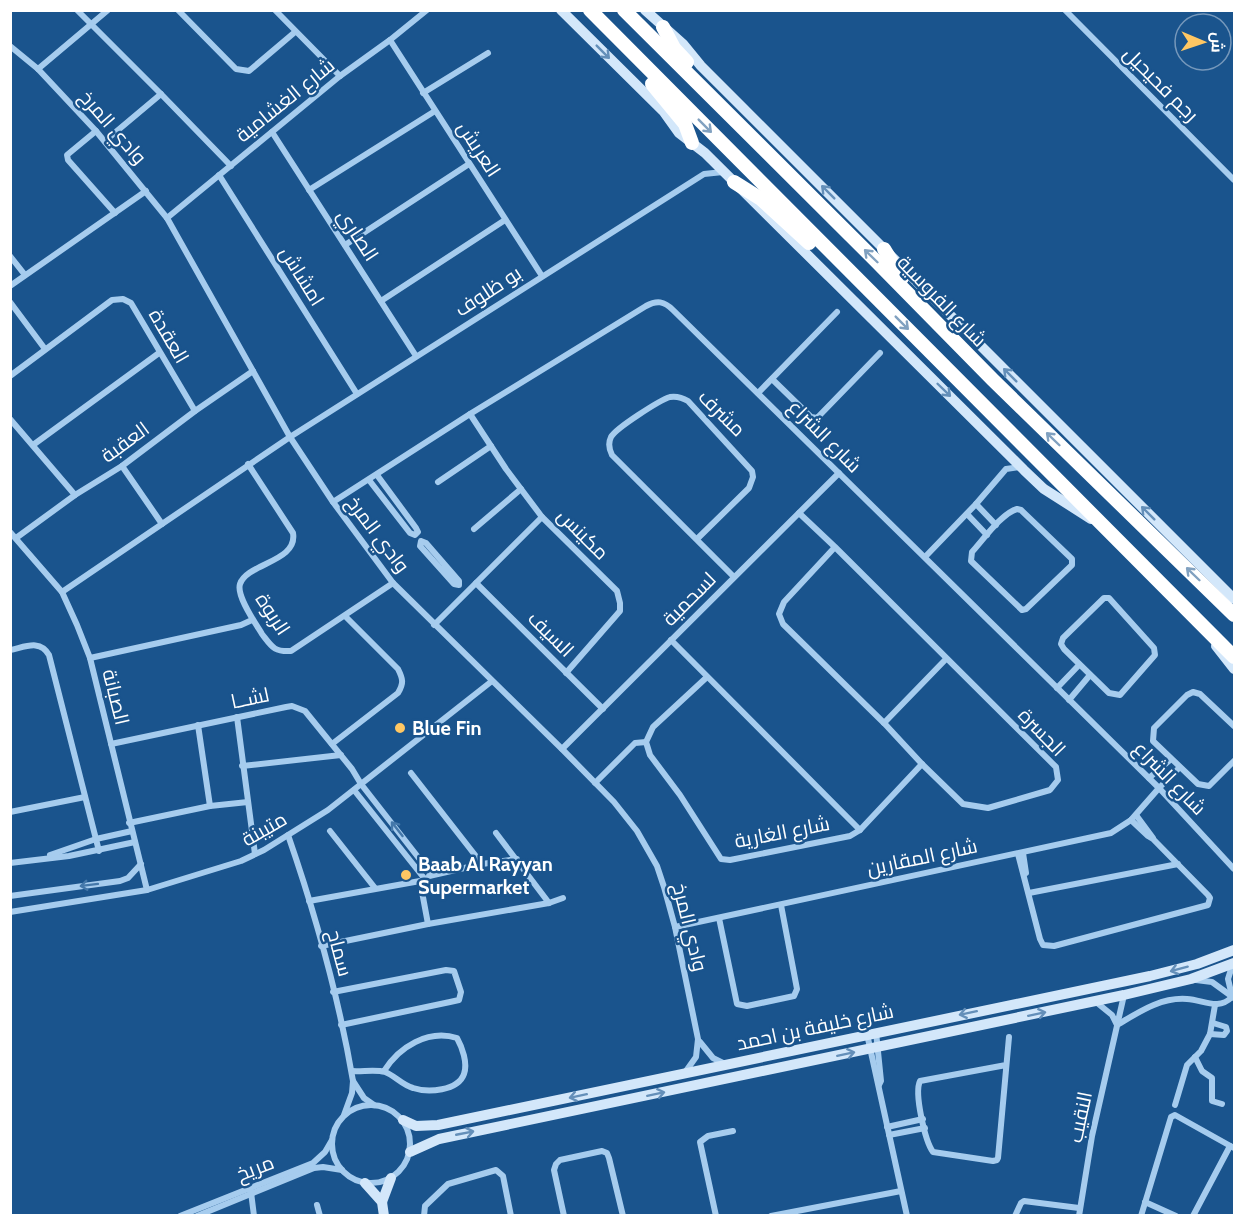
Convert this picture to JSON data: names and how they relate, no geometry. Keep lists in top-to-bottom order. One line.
{"streets":{"highway":["شارع الفروسية"],"street":["رجم فحيحيل","شارع الغشامية","وادي المرخ","العريش","الصاري","امشاش","بو ظلوف","العقدة","مشرف","شارع الشراع","العقبة","مكينس","لسحمية","الربوة","السيف","الصبانة","لشــا","الجسرة","متيبنة","شارع الغارية","شارع المقارين","سماح","شارع خليفة بن احمد","النقيب","مريخ"]},"crossings":[["شارع الغشامية","وادي المرخ"],["شارع الغشامية","العريش"],["شارع الغشامية","الصاري"],["شارع الغشامية","امشاش"],["وادي المرخ","بو ظلوف"],["وادي المرخ","شارع الشراع"],["وادي المرخ","العقبة"],["وادي المرخ","لسحمية"],["وادي المرخ","الربوة"],["وادي المرخ","متيبنة"],["وادي المرخ","شارع المقارين"],["وادي المرخ","شارع خليفة بن احمد"],["العريش","بو ظلوف"],["الصاري","بو ظلوف"],["امشاش","بو ظلوف"],["بو ظلوف","الربوة"],["بو ظلوف","الصبانة"],["العقدة","العقبة"],["مشرف","لسحمية"],["شارع الشراع","مكينس"],["شارع الشراع","لسحمية"],["شارع الشراع","شارع المقارين"],["العقبة","الصبانة"],["مكينس","السيف"],["لسحمية","السيف"],["لسحمية","الجسرة"],["لسحمية","شارع الغارية"],["الصبانة","لشــا"],["الصبانة","متيبنة"],["لشــا","متيبنة"],["متيبنة","سماح"],["سماح","شارع خليفة بن احمد"],["سماح","مريخ"],["شارع خليفة بن احمد","النقيب"],["شارع خليفة بن احمد","مريخ"]],"places":["Blue Fin","Baab Al Rayyan Supermarket"],"north":"right"}
